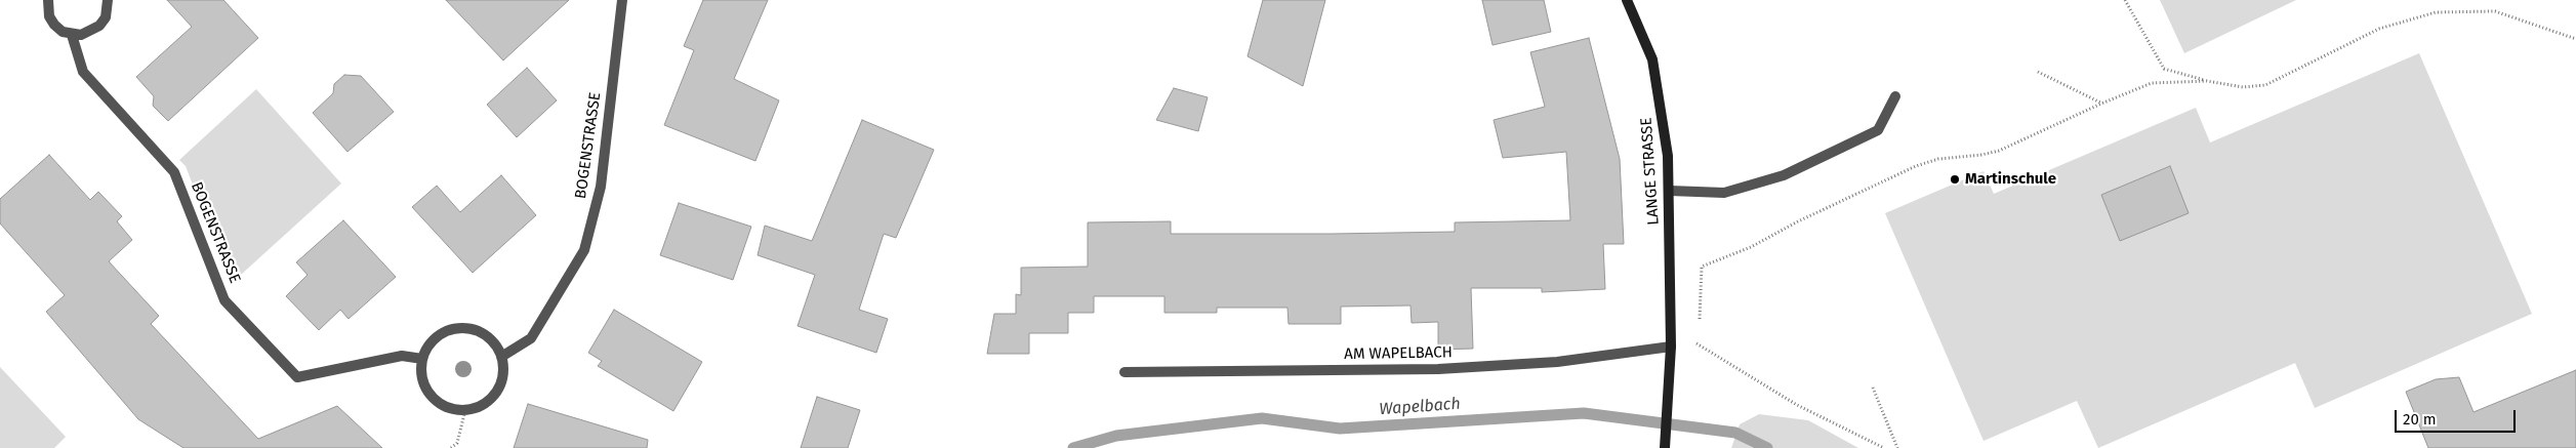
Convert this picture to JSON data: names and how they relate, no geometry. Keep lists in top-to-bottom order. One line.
{"streets":{"main road":["LANGE STRASSE"],"street":["BOGENSTRASSE","AM WAPELBACH"]},"crossings":[["LANGE STRASSE","AM WAPELBACH"]],"water":["Wapelbach"],"places":["Martinschule"],"scale_bar":"20 m"}
